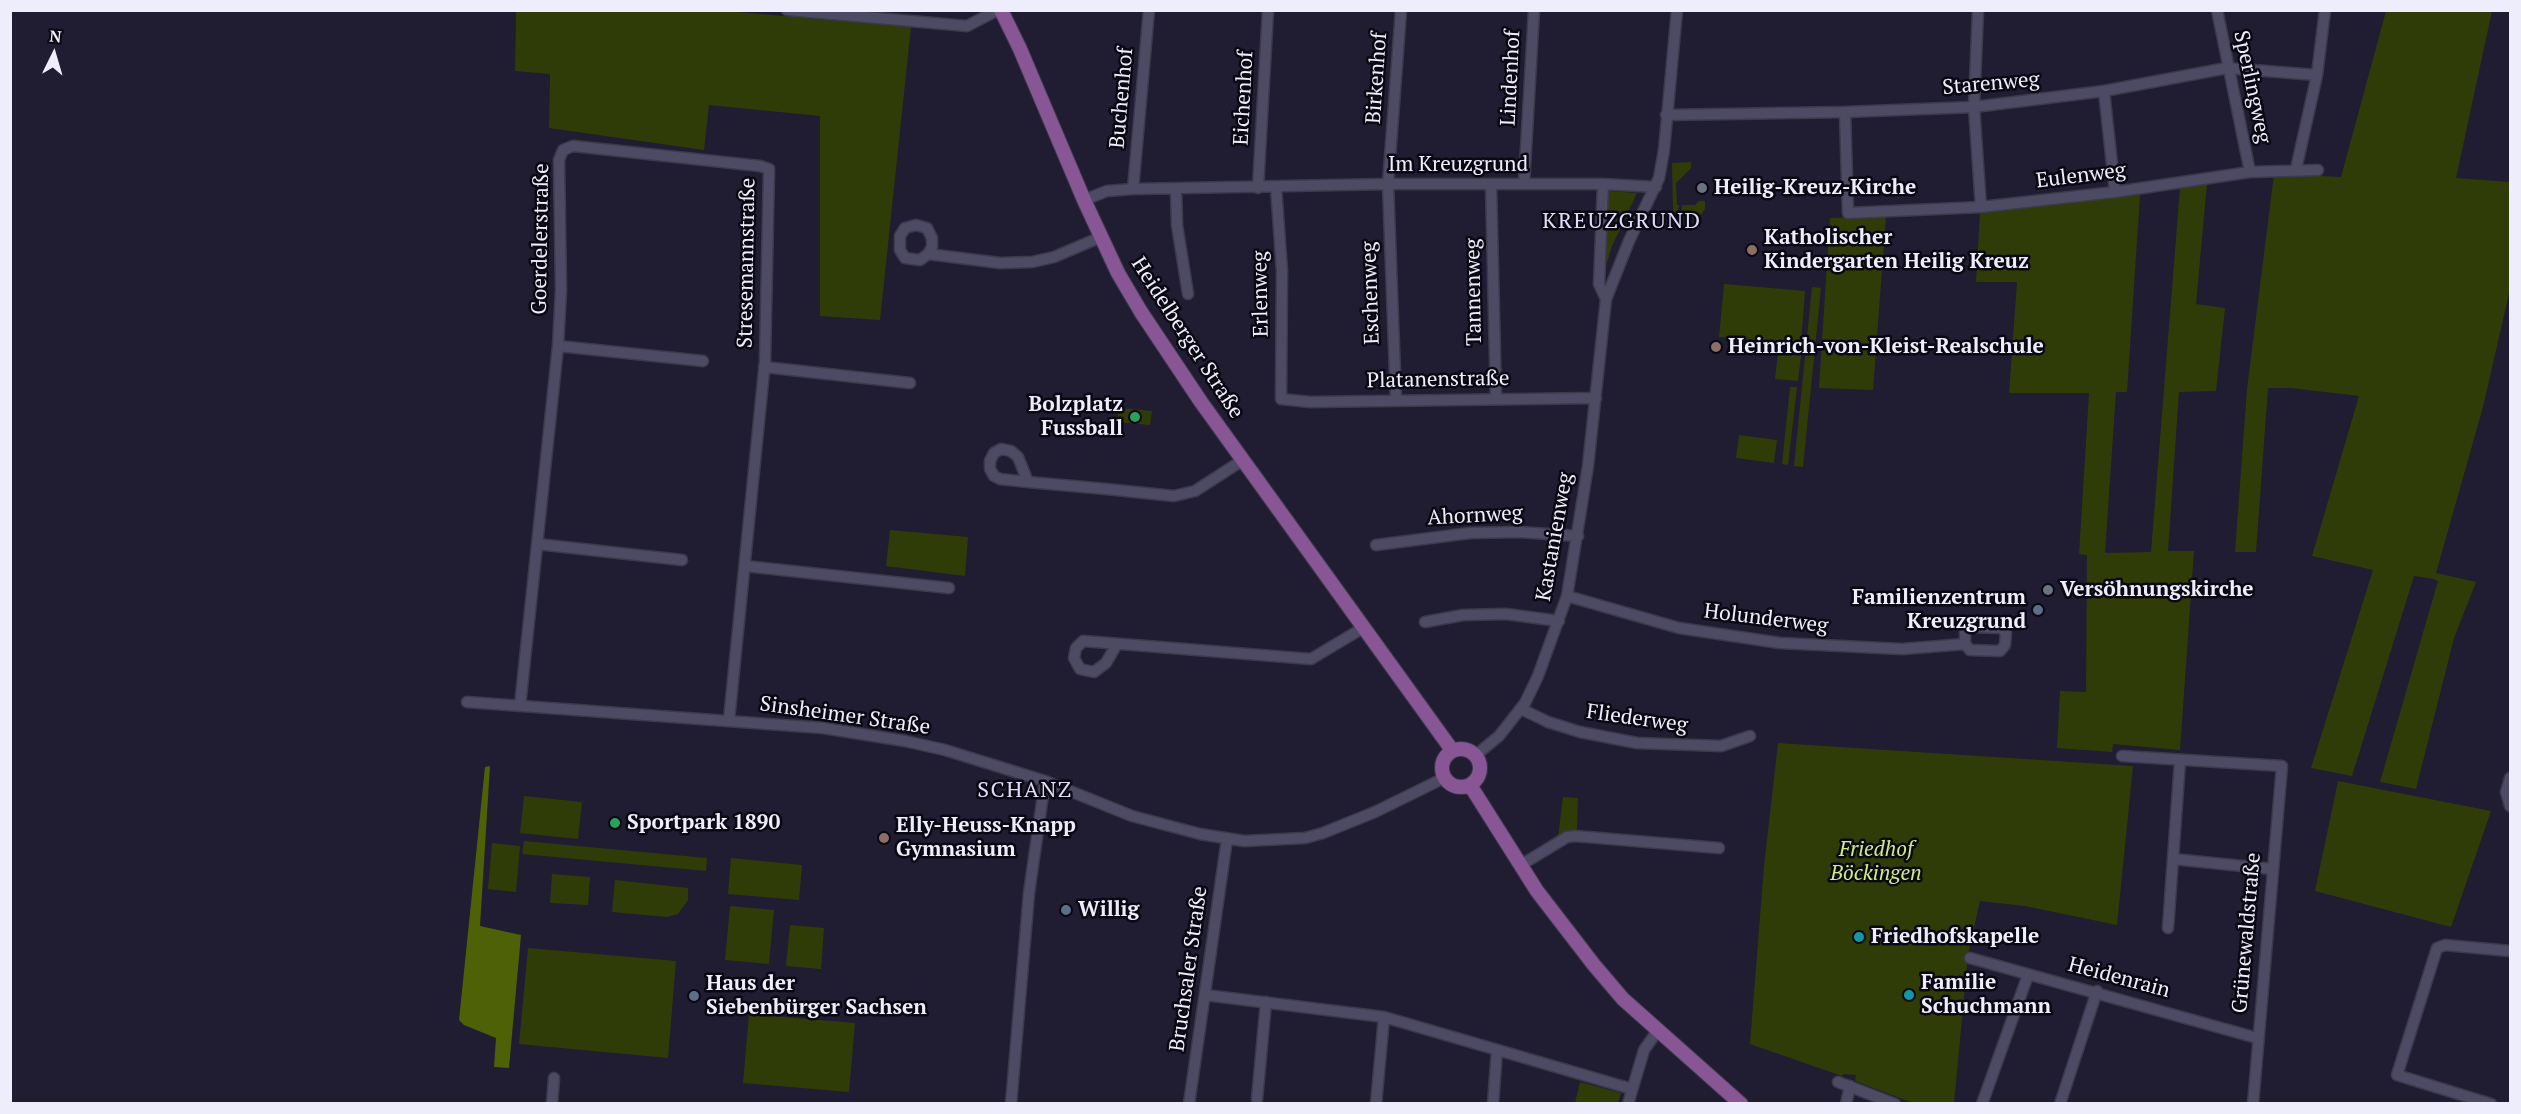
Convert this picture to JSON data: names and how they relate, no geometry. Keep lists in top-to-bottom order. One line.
{"streets":{"main road":["Heidelberger Straße"],"street":["Birkenhof","Lindenhof","Starenweg","Sperlingweg","Buchenhof","Eichenhof","Im Kreuzgrund","Eulenweg","Goerdelerstraße","Stresemannstraße","Tannenweg","Eschenweg","Erlenweg","Platanenstraße","Ahornweg","Kastanienweg","Holunderweg","Sinsheimer Straße","Fliederweg","Grünewaldstraße","Bruchsaler Straße","Heidenrain"]},"crossings":[["Birkenhof","Im Kreuzgrund"],["Birkenhof","Eschenweg"],["Lindenhof","Im Kreuzgrund"],["Starenweg","Sperlingweg"],["Starenweg","Eulenweg"],["Sperlingweg","Eulenweg"],["Buchenhof","Im Kreuzgrund"],["Eichenhof","Im Kreuzgrund"],["Im Kreuzgrund","Tannenweg"],["Im Kreuzgrund","Eschenweg"],["Im Kreuzgrund","Erlenweg"],["Im Kreuzgrund","Heidelberger Straße"],["Im Kreuzgrund","Kastanienweg"],["Goerdelerstraße","Stresemannstraße"],["Goerdelerstraße","Sinsheimer Straße"],["Stresemannstraße","Sinsheimer Straße"],["Tannenweg","Platanenstraße"],["Eschenweg","Platanenstraße"],["Erlenweg","Platanenstraße"],["Heidelberger Straße","Kastanienweg"],["Heidelberger Straße","Sinsheimer Straße"],["Platanenstraße","Kastanienweg"],["Ahornweg","Kastanienweg"],["Kastanienweg","Holunderweg"],["Kastanienweg","Sinsheimer Straße"],["Kastanienweg","Fliederweg"],["Sinsheimer Straße","Bruchsaler Straße"],["Grünewaldstraße","Heidenrain"]],"districts":["KREUZGRUND","SCHANZ"],"parks":["Friedhof Böckingen"],"places":["Heilig-Kreuz-Kirche","Katholischer Kindergarten Heilig Kreuz","Heinrich-von-Kleist-Realschule","Bolzplatz Fussball","Versöhnungskirche","Familienzentrum Kreuzgrund","Sportpark 1890","Elly-Heuss-Knapp Gymnasium","Willig","Friedhofskapelle","Familie Schuchmann","Haus der Siebenbürger Sachsen"],"north":"top"}
